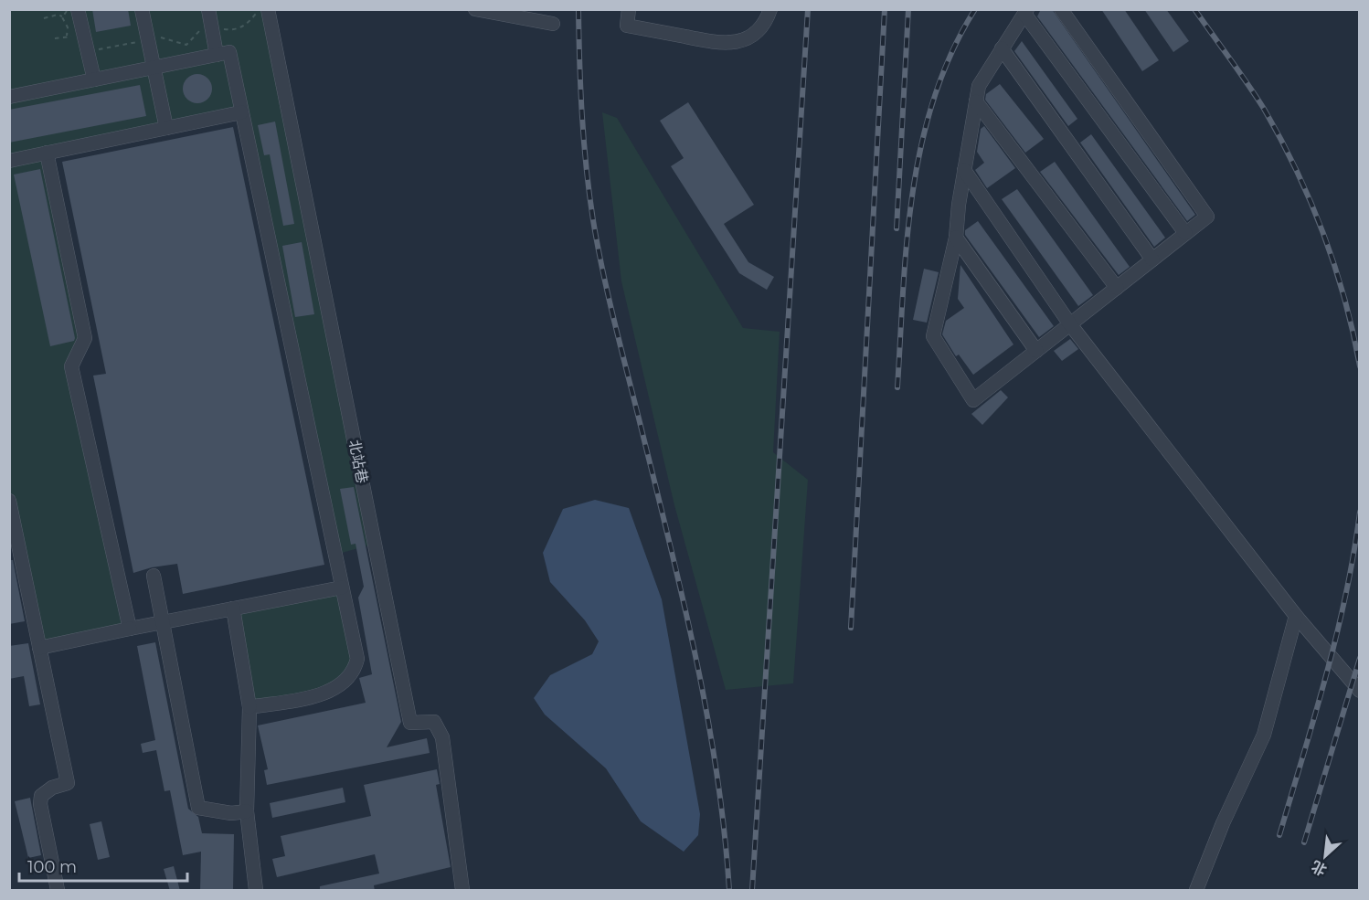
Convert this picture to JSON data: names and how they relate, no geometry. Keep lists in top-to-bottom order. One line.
{"streets":{"street":["北站巷"]},"scale_bar":"100 m","north":"bottom left"}
